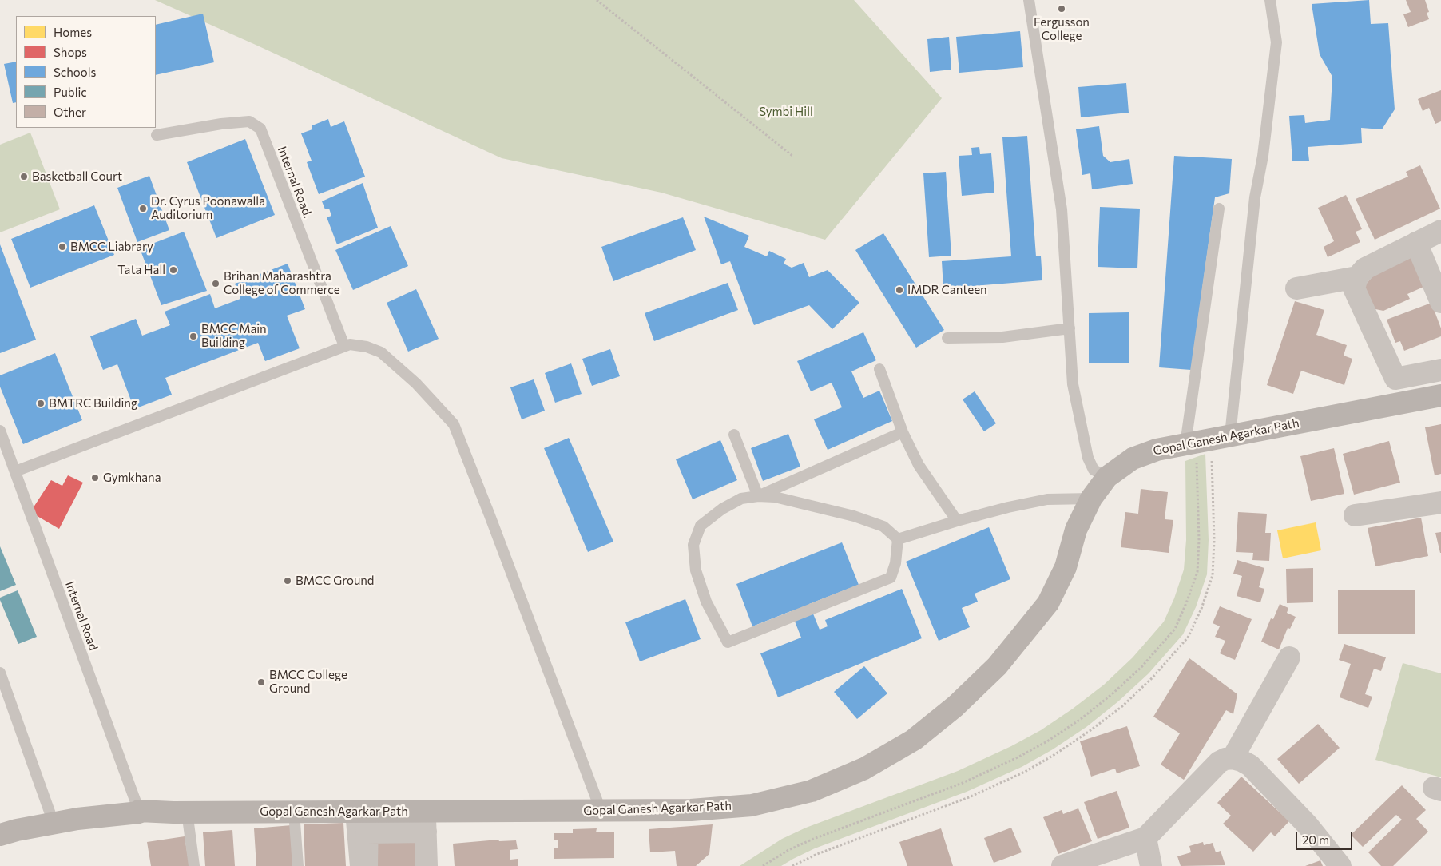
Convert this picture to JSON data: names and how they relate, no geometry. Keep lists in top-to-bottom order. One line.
{"streets":{"street":["Gopal Ganesh Agarkar Path"],"lane":["Internal Road.","Internal Road"]},"crossings":[["Gopal Ganesh Agarkar Path","Internal Road"]],"parks":["Symbi Hill"],"places":["Fergusson College","Basketball Court","Dr. Cyrus Poonawalla Auditorium","BMCC Liabrary","Tata Hall","Brihan Maharashtra College of Commerce","IMDR Canteen","BMCC Main Building","BMTRC Building","Gymkhana","BMCC Ground","BMCC College Ground"],"legend":["Homes","Shops","Schools","Public","Other"],"scale_bar":"20 m"}
